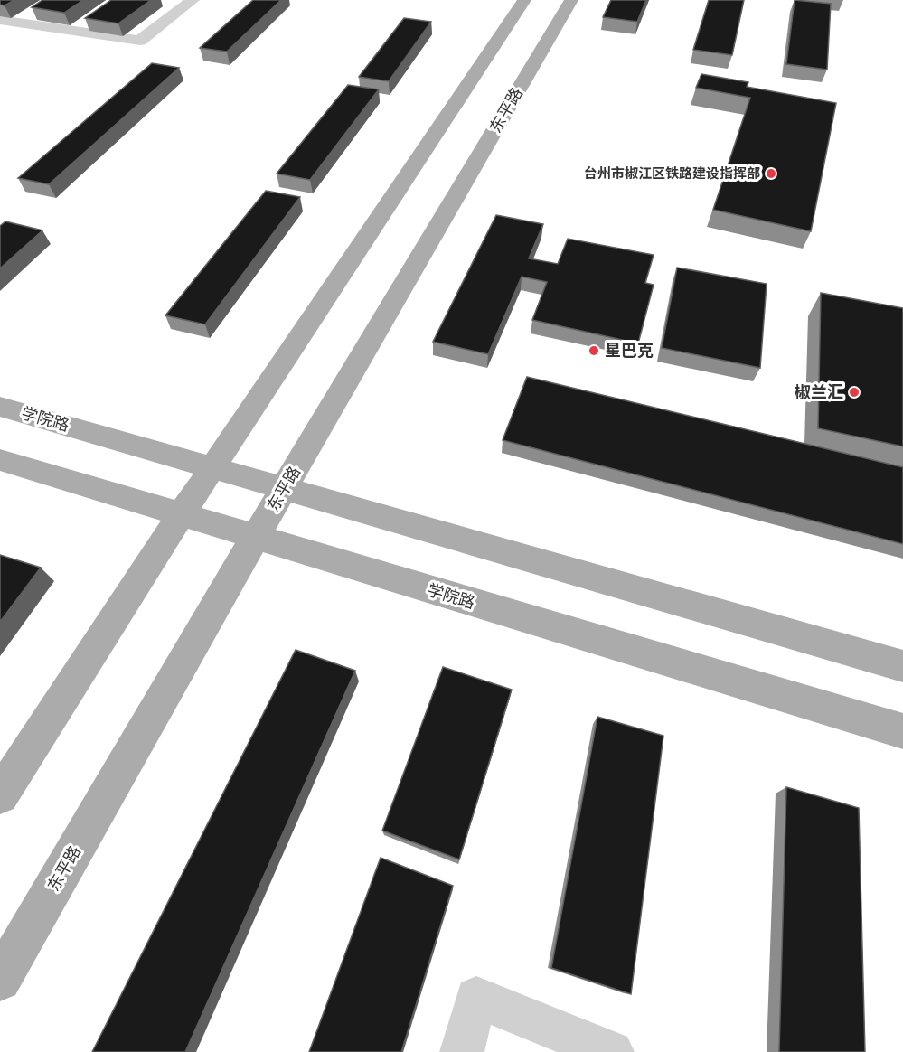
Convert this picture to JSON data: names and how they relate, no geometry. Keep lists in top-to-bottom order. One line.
{"streets":{"main road":["东平路","学院路"]},"crossings":[["东平路","学院路"]],"places":["台州市椒江区铁路建设指挥部","星巴克","椒兰汇"]}
